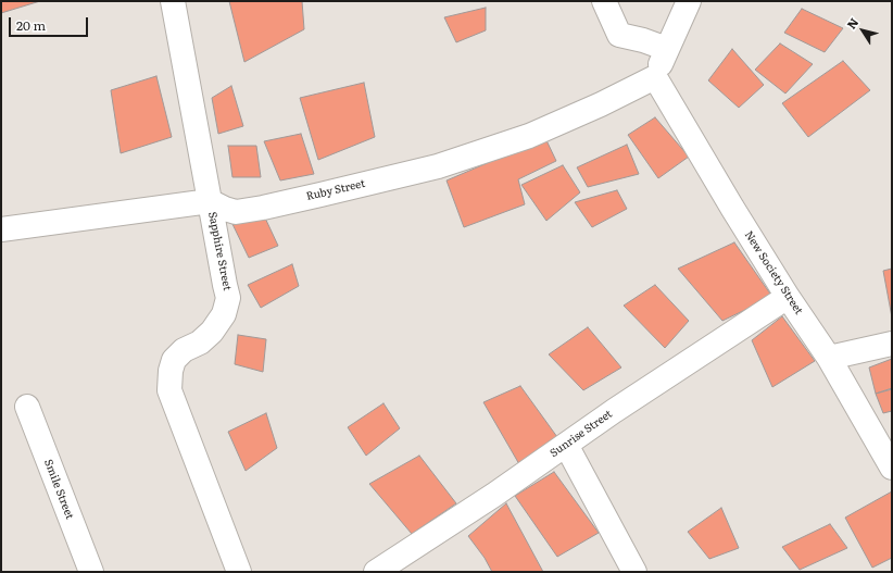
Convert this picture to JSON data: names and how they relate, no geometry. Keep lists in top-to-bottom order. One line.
{"streets":{"street":["Ruby Street","Sapphire Street","New Society Street","Sunrise Street","Smile Street"]},"crossings":[["Ruby Street","Sapphire Street"],["Ruby Street","New Society Street"],["New Society Street","Sunrise Street"]],"scale_bar":"20 m","north":"top left"}
